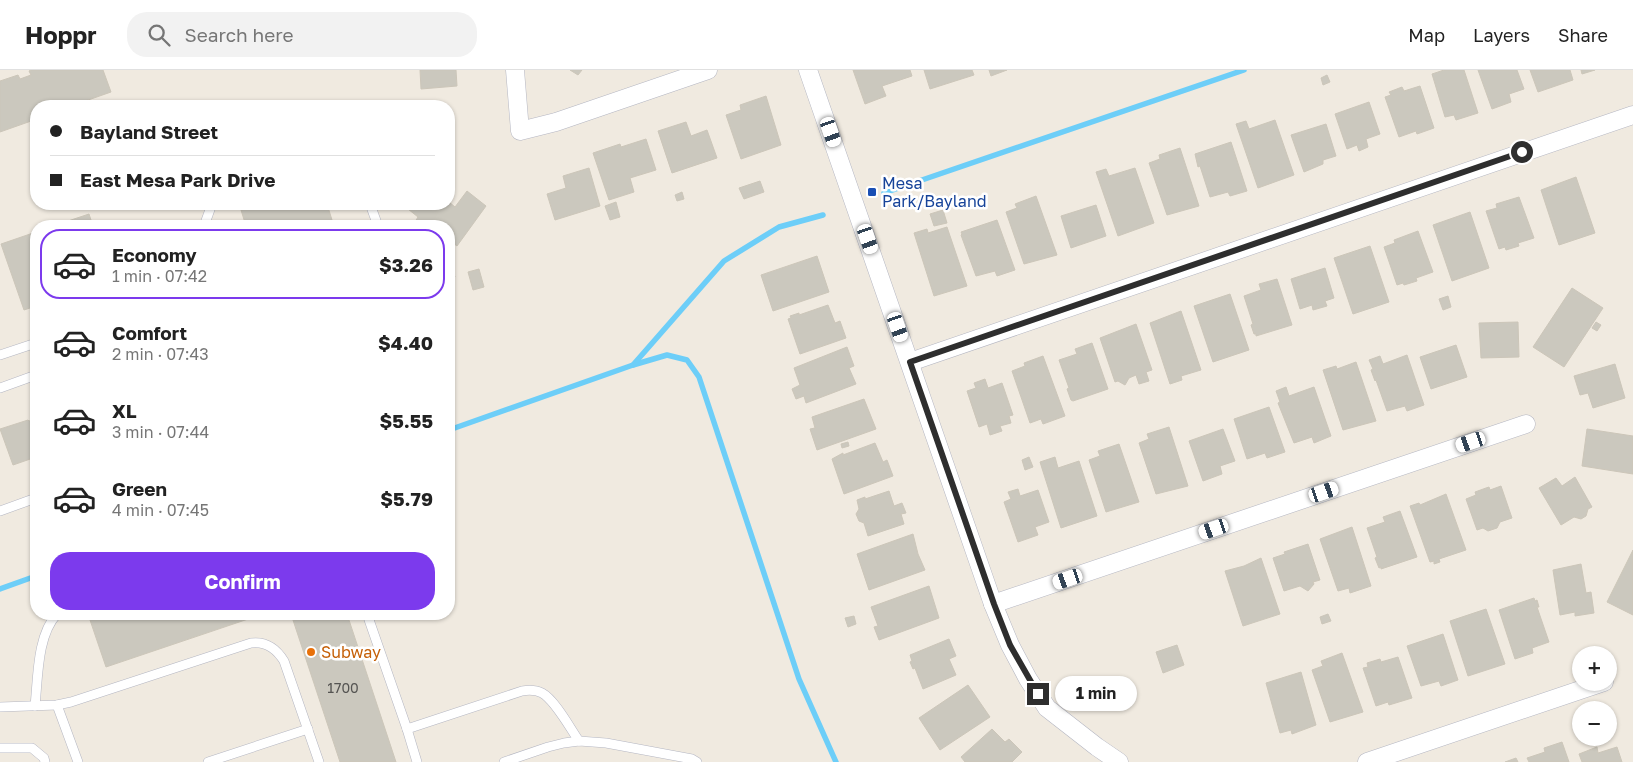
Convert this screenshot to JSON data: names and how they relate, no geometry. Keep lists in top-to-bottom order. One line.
{"places":{"transit":["Mesa Park/Bayland"],"other":["Subway"]},"house_numbers":["1700"],"page":{"header":"Hoppr","search":"Search here","nav":["Map","Layers","Share"],"banner":["Bayland Street","East Mesa Park Drive"],"list":[{"name":"Economy","note":"1 min · 07:42","value":"$3.26"},{"name":"Comfort","note":"2 min · 07:43","value":"$4.40"},{"name":"XL","note":"3 min · 07:44","value":"$5.55"},{"name":"Green","note":"4 min · 07:45","value":"$5.79"}],"buttons":"Confirm","map_buttons":["+","−"],"bubble":"1 min"}}
